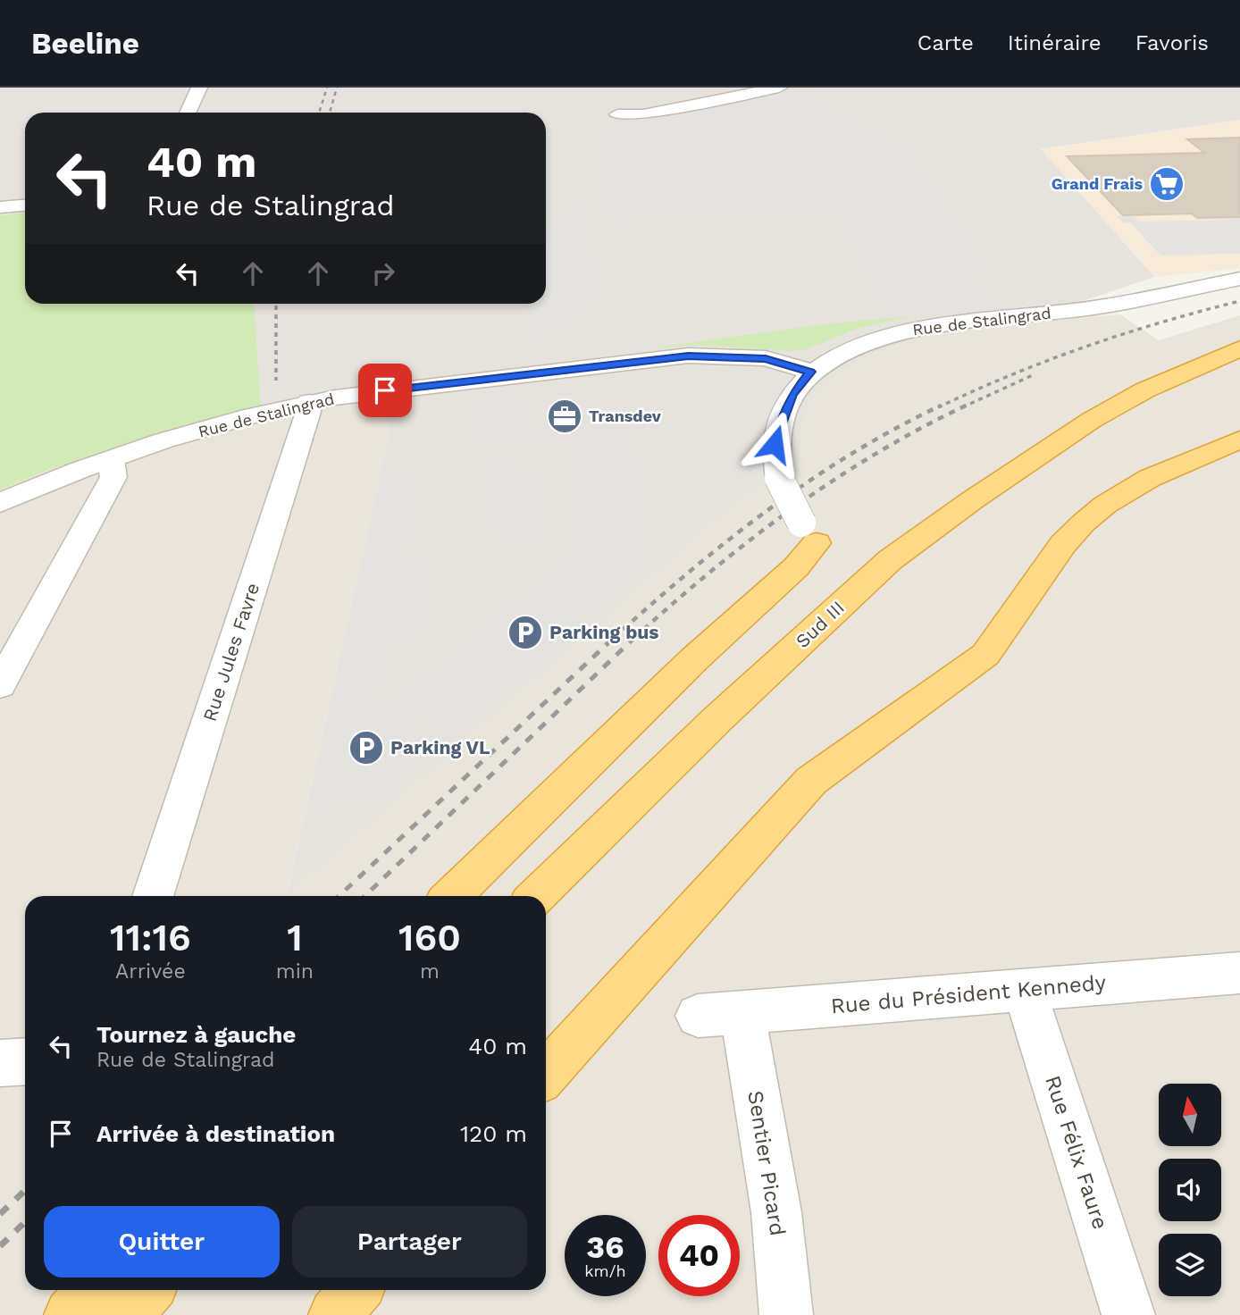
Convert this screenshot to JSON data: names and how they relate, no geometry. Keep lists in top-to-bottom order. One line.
{"streets":{"highway":["Sud III"],"street":["Rue de Stalingrad","Rue Jules Favre","Rue du Président Kennedy","Rue Félix Faure","Sentier Picard"]},"crossings":[["Rue de Stalingrad","Rue Jules Favre"],["Rue du Président Kennedy","Rue Félix Faure"],["Rue du Président Kennedy","Sentier Picard"]],"places":{"supermarket":["Grand Frais"],"office":["Transdev"],"parking":["Parking bus","Parking VL"]},"north":"top","page":{"header":"Beeline","nav":["Carte","Itinéraire","Favoris"],"turn":["40 m","Rue de Stalingrad"],"eta":["11:16","Arrivée","1","min","160","m"],"list":[{"name":"Tournez à gauche","note":"Rue de Stalingrad","value":"40 m"},{"name":"Arrivée à destination","value":"120 m"}],"buttons":["Quitter","Partager"],"speed":"36 km/h","limit":"40"}}
